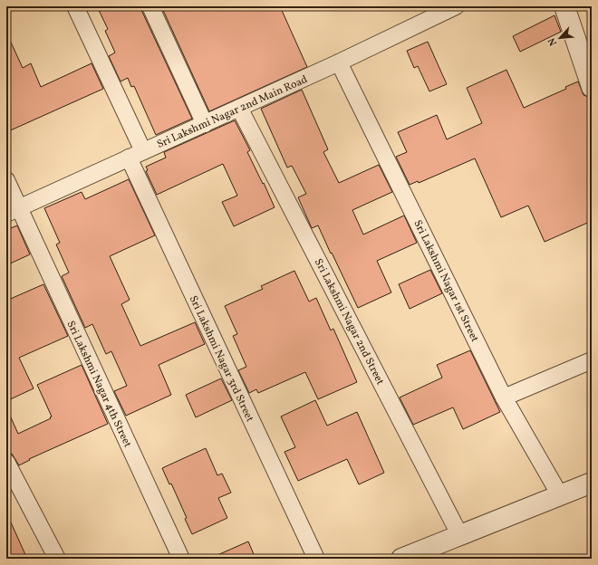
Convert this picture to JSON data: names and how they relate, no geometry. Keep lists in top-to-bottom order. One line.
{"streets":{"street":["Sri Lakshmi Nagar 2nd Main Road","Sri Lakshmi Nagar 1st Street","Sri Lakshmi Nagar 2nd Street","Sri Lakshmi Nagar 3rd Street","Sri Lakshmi Nagar 4th Street"]},"crossings":[["Sri Lakshmi Nagar 2nd Main Road","Sri Lakshmi Nagar 1st Street"],["Sri Lakshmi Nagar 2nd Main Road","Sri Lakshmi Nagar 2nd Street"],["Sri Lakshmi Nagar 2nd Main Road","Sri Lakshmi Nagar 3rd Street"],["Sri Lakshmi Nagar 2nd Main Road","Sri Lakshmi Nagar 4th Street"]],"north":"bottom left"}
